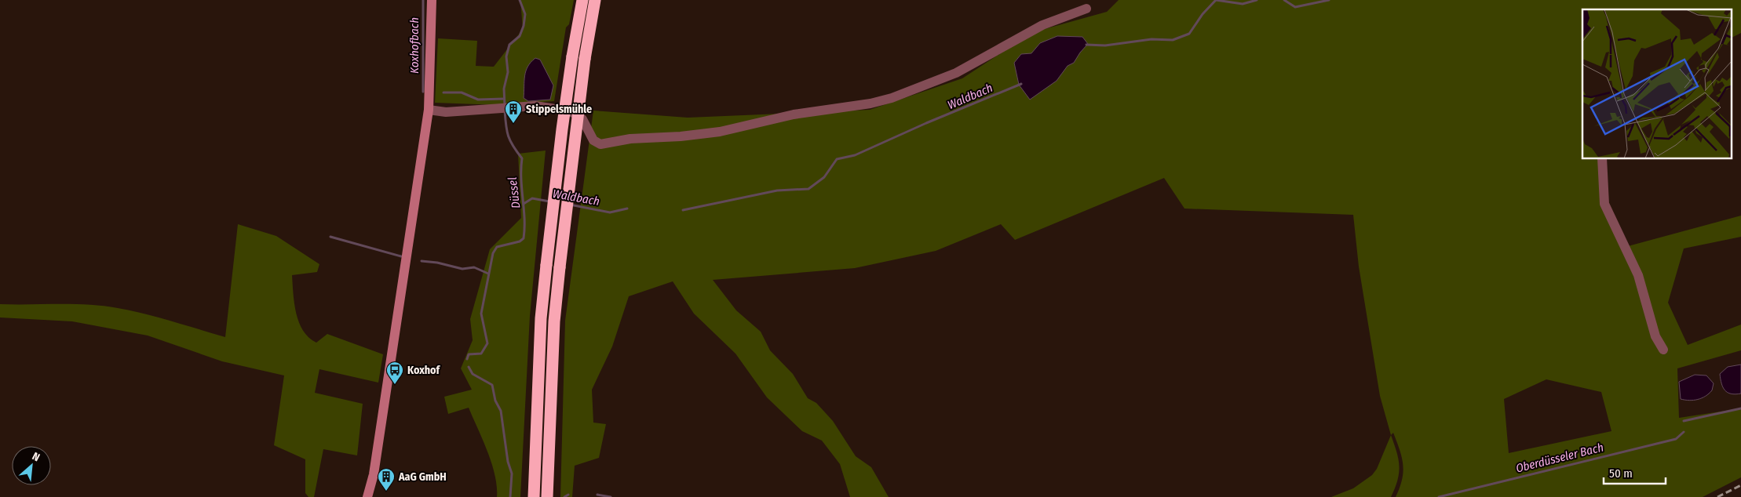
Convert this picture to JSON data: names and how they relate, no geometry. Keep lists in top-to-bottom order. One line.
{"water":["Koxhofbach","Waldbach","Düssel","Oberdüsseler Bach"],"places":{"building":["Stippelsmühle","AaG GmbH"],"bus stop":["Koxhof"]},"scale_bar":"50 m","north":"top right"}
